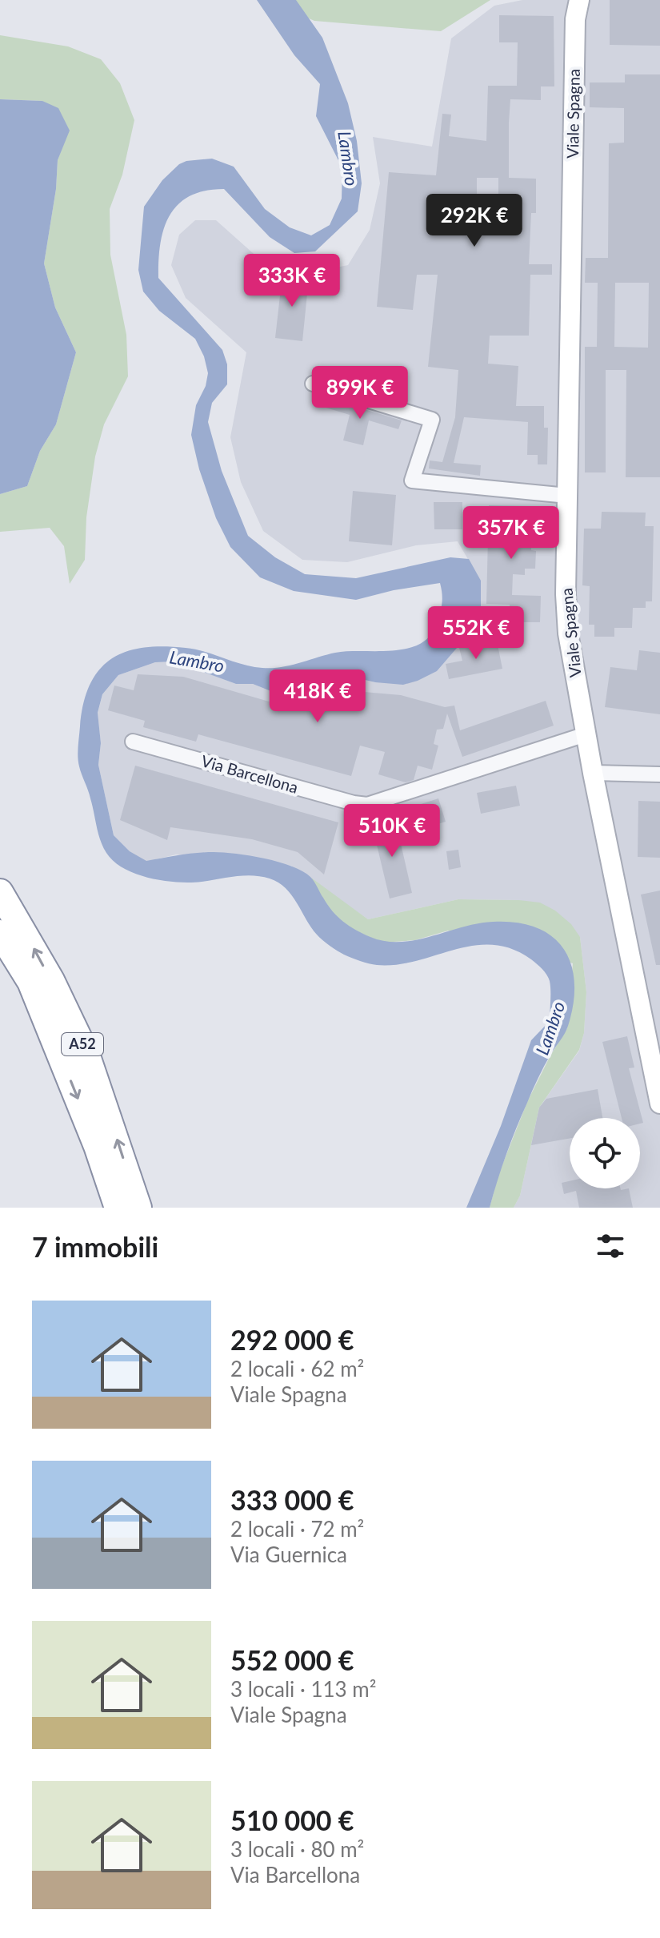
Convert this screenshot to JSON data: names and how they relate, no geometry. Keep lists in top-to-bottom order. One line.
{"streets":{"highway":["A52"],"street":["Viale Spagna","Via Barcellona"]},"crossings":[["Viale Spagna","Via Barcellona"]],"water":["Lambro"],"page":{"price":["292K €","333K €","899K €","357K €","552K €","418K €","510K €"],"heading":"7 immobili","list":[{"name":"292 000 €","note":"2 locali · 62 m² · Viale Spagna"},{"name":"333 000 €","note":"2 locali · 72 m² · Via Guernica"},{"name":"552 000 €","note":"3 locali · 113 m² · Viale Spagna"},{"name":"510 000 €","note":"3 locali · 80 m² · Via Barcellona"}]}}
